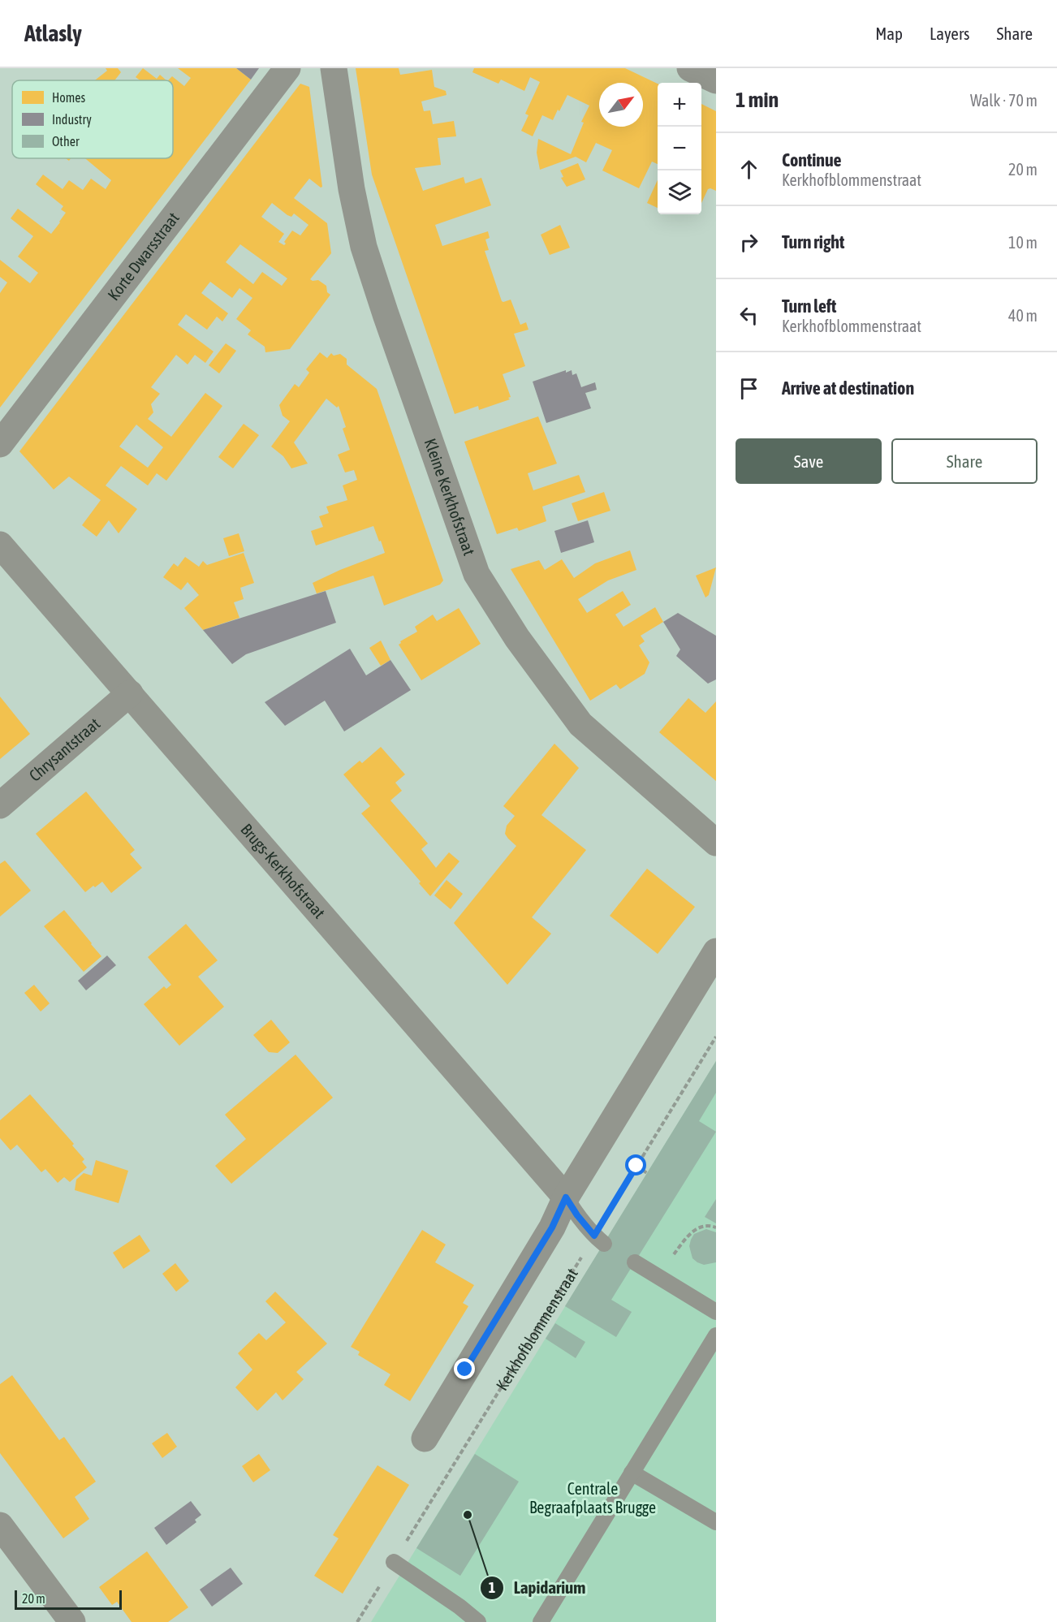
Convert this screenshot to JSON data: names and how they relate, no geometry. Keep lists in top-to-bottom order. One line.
{"streets":{"street":["Korte Dwarsstraat","Kleine Kerkhofstraat","Chrysantstraat","Brugs-Kerkhofstraat"],"path":["Kerkhofblommenstraat"]},"crossings":[["Chrysantstraat","Brugs-Kerkhofstraat"]],"parks":["Centrale Begraafplaats Brugge"],"places":["Lapidarium"],"legend":["Homes","Industry","Other"],"scale_bar":"20 m","north":"top right","page":{"header":"Atlasly","nav":["Map","Layers","Share"],"heading":["1 min","Walk · 70 m"],"map_buttons":["+","−"],"list":[["Continue","Kerkhofblommenstraat","20 m"],["Turn right","10 m"],["Turn left","Kerkhofblommenstraat","40 m"],"Arrive at destination"],"buttons":["Save","Share"],"scale":"20 m"}}
